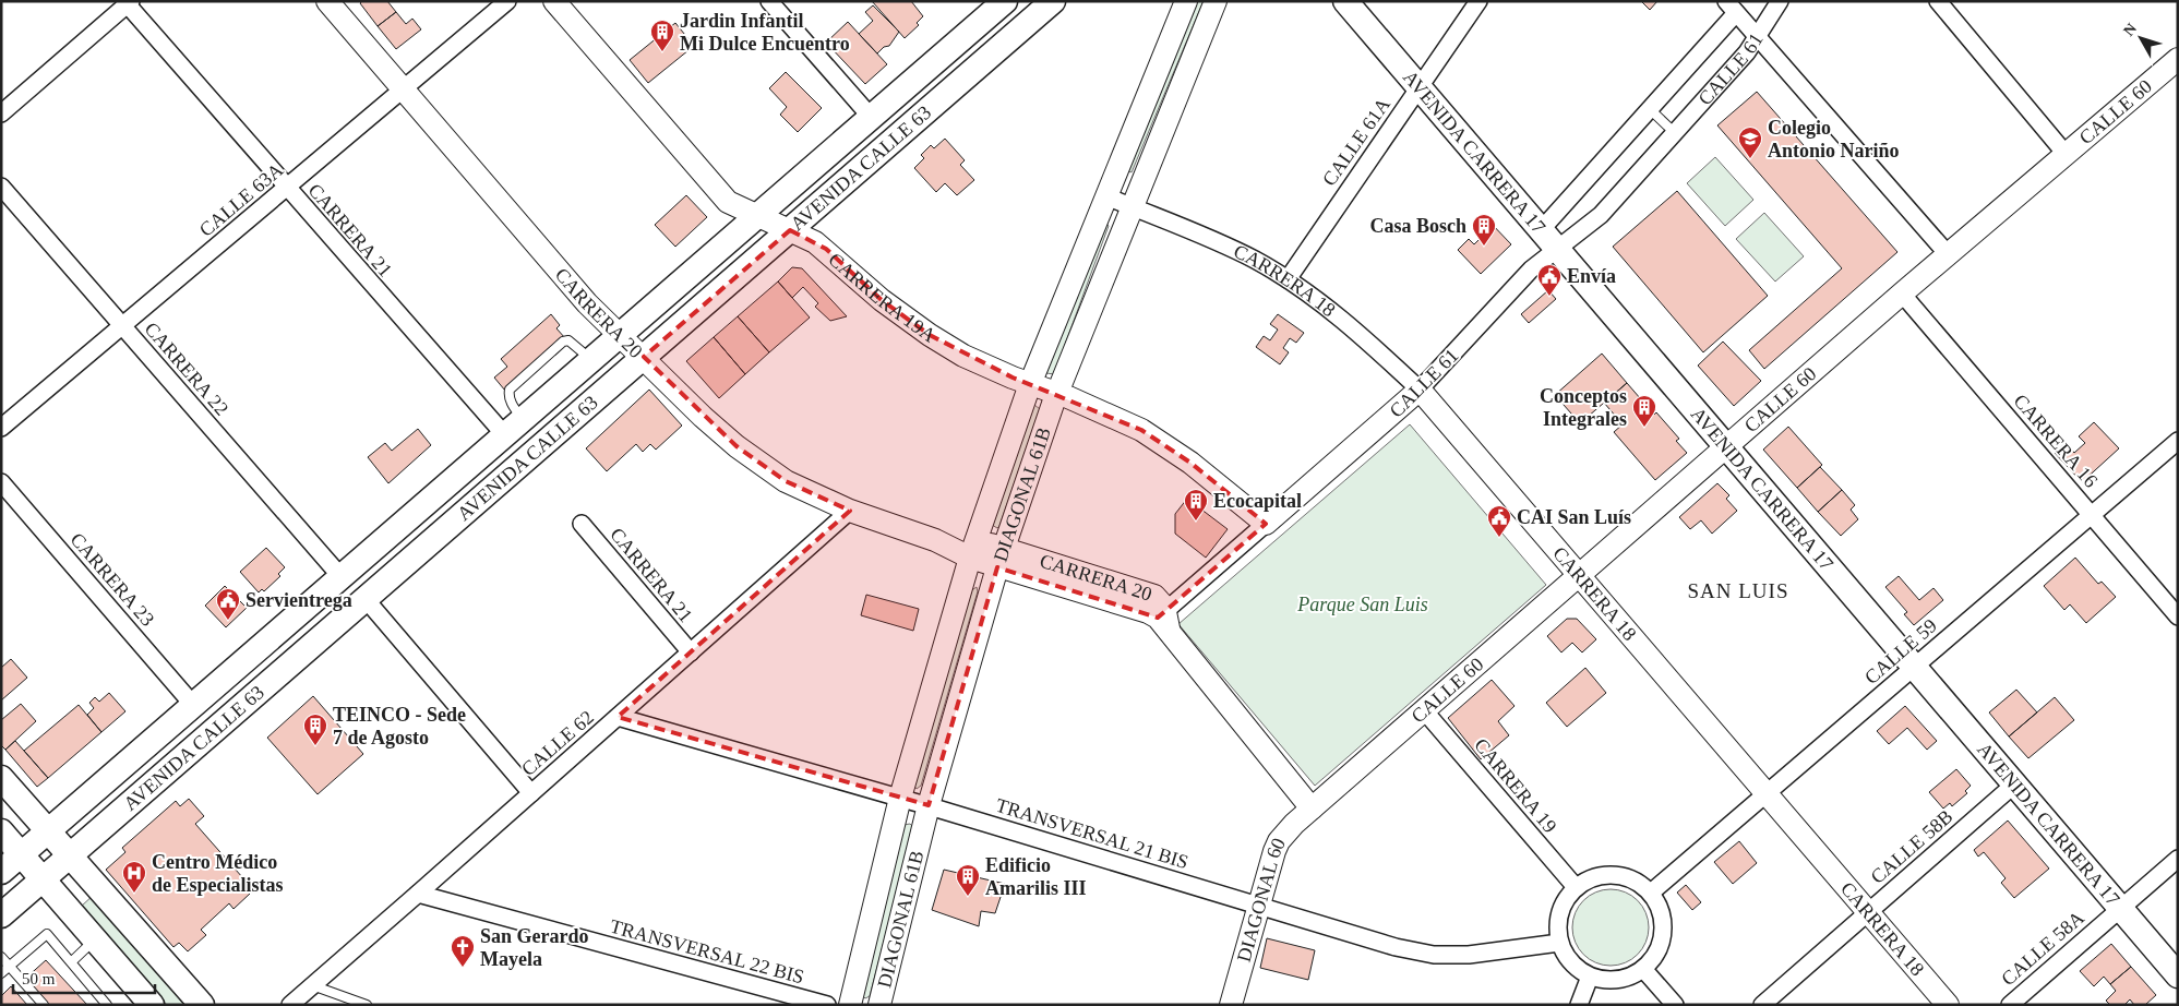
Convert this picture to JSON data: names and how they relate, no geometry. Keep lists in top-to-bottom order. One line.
{"streets":{"main road":["AVENIDA CARRERA 17","AVENIDA CALLE 63"],"street":["CALLE 61","CALLE 60","CALLE 61A","CALLE 63A","CARRERA 21","CARRERA 18","CARRERA 19A","CARRERA 20","CARRERA 22","CARRERA 16","DIAGONAL 61B","CARRERA 23","CALLE 59","CALLE 62","CARRERA 19","TRANSVERSAL 21 BIS","CALLE 58B","DIAGONAL 60","CALLE 58A","TRANSVERSAL 22 BIS"]},"crossings":[["CALLE 61","AVENIDA CARRERA 17"],["CALLE 61","CARRERA 18"],["CALLE 61","CARRERA 19A"],["CALLE 61","CARRERA 20"],["CALLE 60","AVENIDA CARRERA 17"],["CALLE 60","CARRERA 18"],["CALLE 60","CARRERA 20"],["CALLE 60","CARRERA 16"],["CALLE 60","CARRERA 19"],["CALLE 60","DIAGONAL 60"],["CALLE 61A","AVENIDA CARRERA 17"],["CALLE 61A","CARRERA 18"],["AVENIDA CARRERA 17","CALLE 59"],["AVENIDA CARRERA 17","CALLE 58B"],["AVENIDA CARRERA 17","CALLE 58A"],["AVENIDA CALLE 63","CARRERA 21"],["AVENIDA CALLE 63","CARRERA 19A"],["AVENIDA CALLE 63","CARRERA 20"],["AVENIDA CALLE 63","CARRERA 22"],["AVENIDA CALLE 63","CARRERA 23"],["CALLE 63A","CARRERA 21"],["CALLE 63A","CARRERA 20"],["CALLE 63A","CARRERA 22"],["CARRERA 21","CALLE 62"],["CARRERA 18","DIAGONAL 61B"],["CARRERA 18","CALLE 59"],["CARRERA 18","CALLE 58B"],["CARRERA 19A","DIAGONAL 61B"],["CARRERA 20","DIAGONAL 61B"],["CARRERA 20","CALLE 62"],["CARRERA 20","DIAGONAL 60"],["CARRERA 16","CALLE 59"],["DIAGONAL 61B","TRANSVERSAL 21 BIS"],["CALLE 59","CARRERA 19"],["CALLE 59","TRANSVERSAL 21 BIS"],["CALLE 62","TRANSVERSAL 21 BIS"],["CALLE 62","TRANSVERSAL 22 BIS"],["CARRERA 19","TRANSVERSAL 21 BIS"],["TRANSVERSAL 21 BIS","DIAGONAL 60"]],"districts":["SAN LUIS"],"parks":["Parque San Luis"],"places":{"building":["Jardin Infantil Mi Dulce Encuentro","Casa Bosch","Conceptos Integrales","Ecocapital","TEINCO - Sede 7 de Agosto","Edificio Amarilis III"],"school or university":["Colegio Antonio Nariño"],"public building":["Envía","CAI San Luís","Servientrega"],"hospital":["Centro Médico de Especialistas"],"church":["San Gerardo Mayela"]},"scale_bar":"50 m","north":"top left"}
